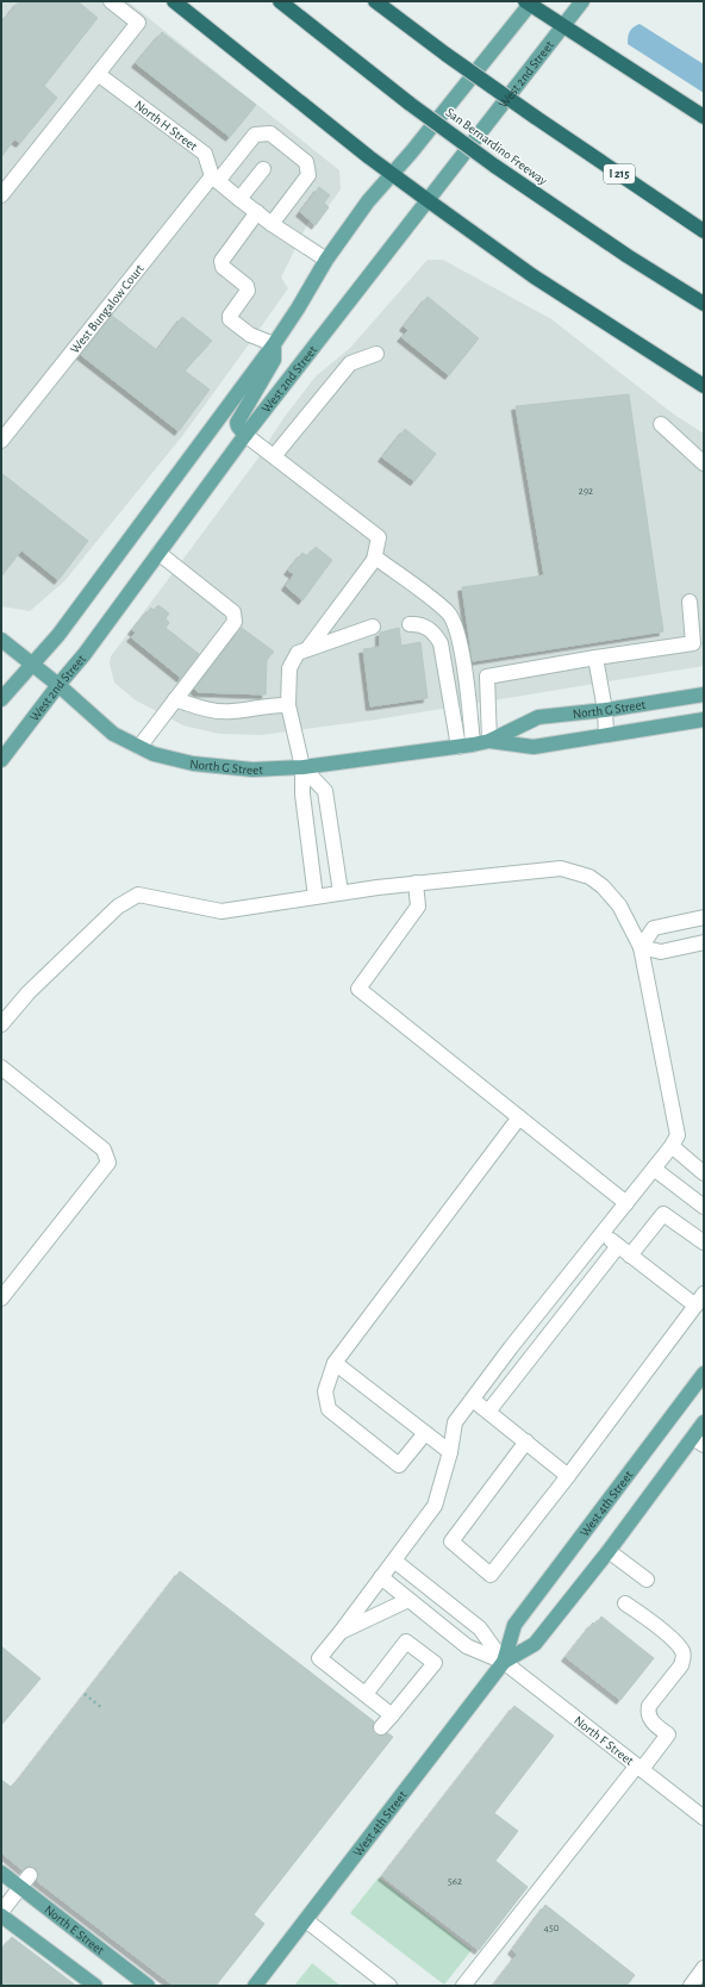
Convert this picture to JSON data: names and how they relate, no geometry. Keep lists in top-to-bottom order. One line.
{"streets":{"highway":["San Bernardino Freeway","I 215"],"main road":["West 2nd Street","North G Street","West 4th Street","North E Street"],"street":["North H Street","West Bungalow Court","North F Street"]},"crossings":[["West 2nd Street","North G Street"],["North H Street","West Bungalow Court"],["West 4th Street","North F Street"]],"house_numbers":["292","562","450"]}
